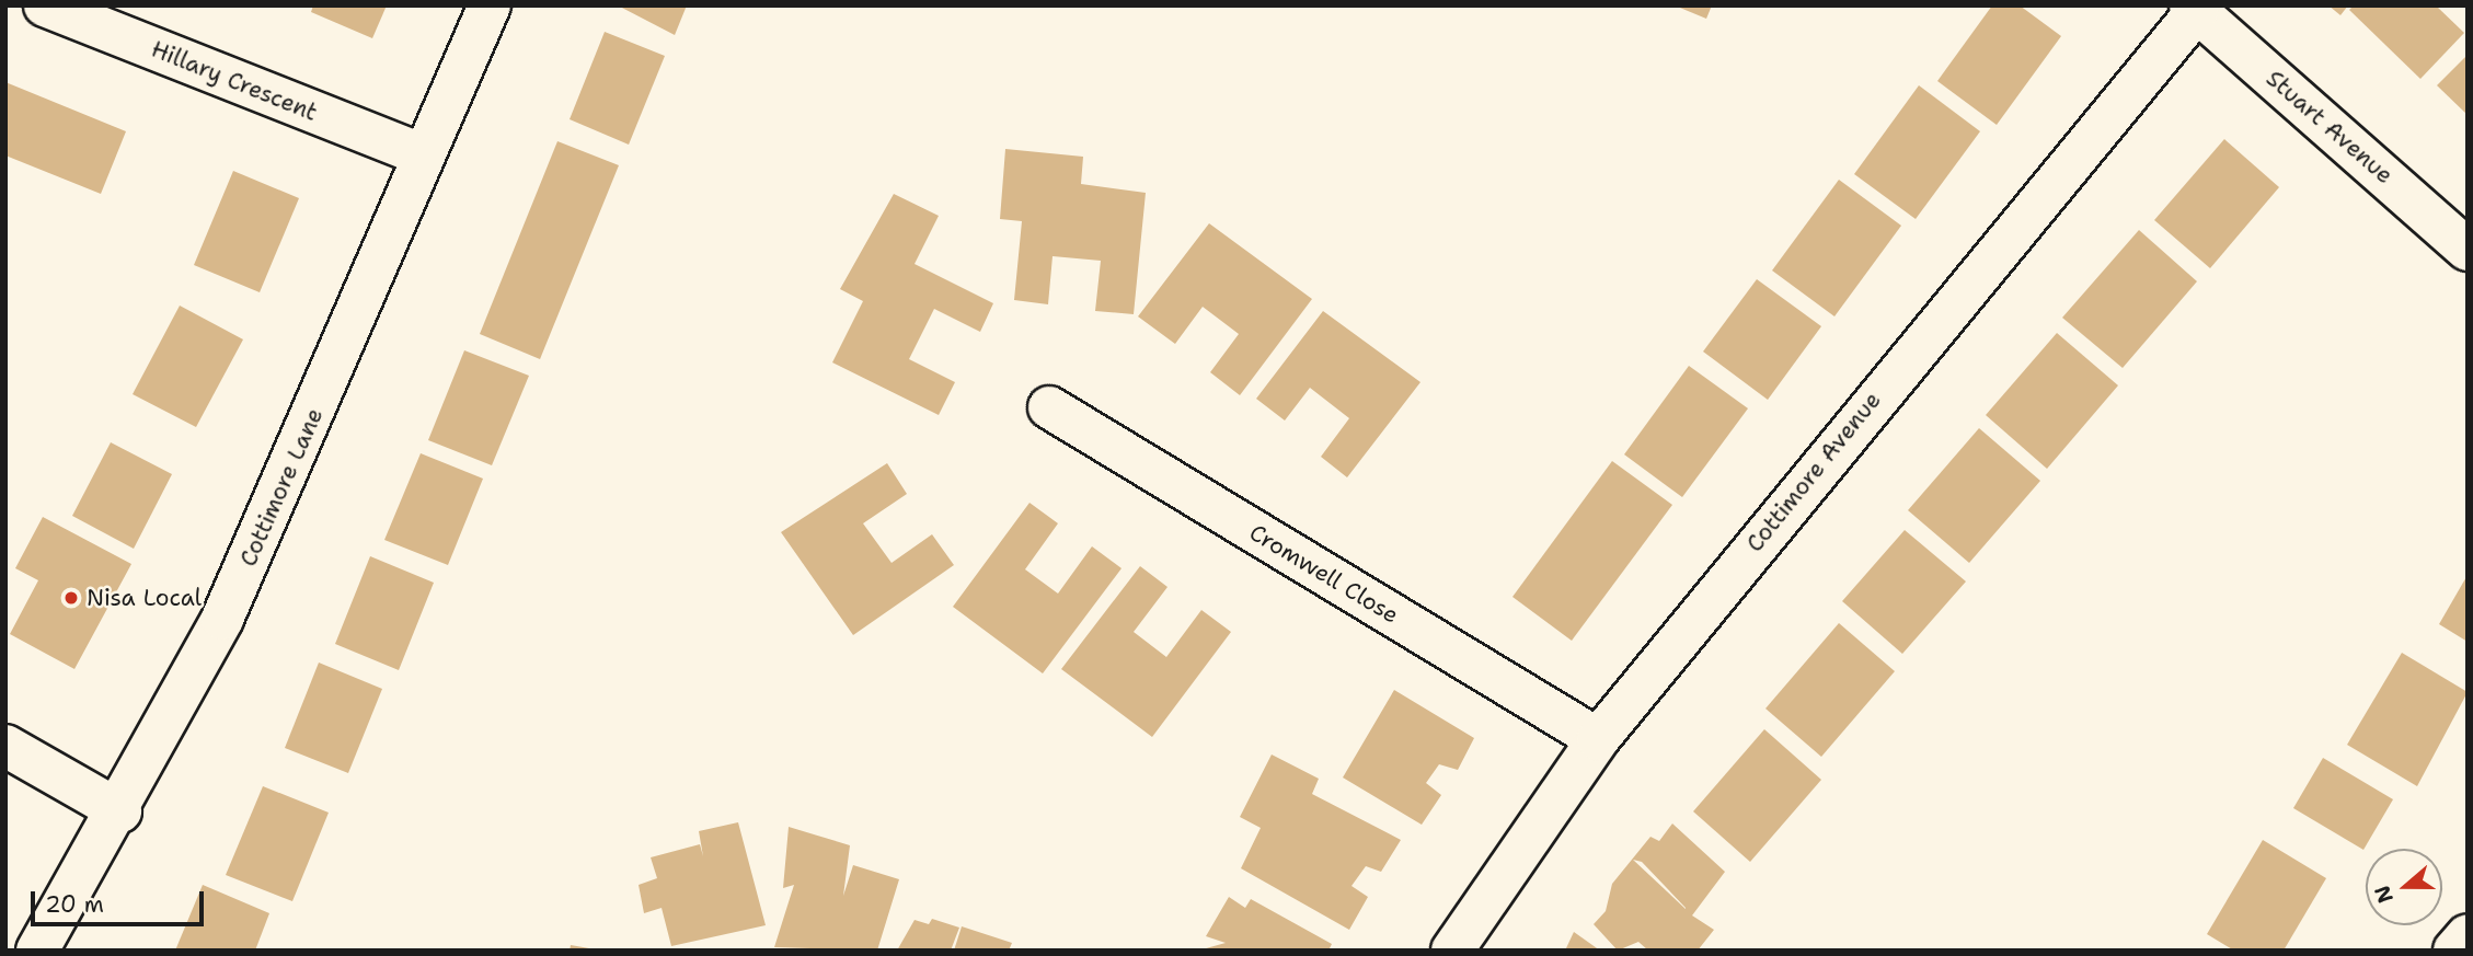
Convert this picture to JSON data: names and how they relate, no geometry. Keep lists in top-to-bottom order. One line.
{"streets":{"street":["Hillary Crescent","Stuart Avenue","Cottimore Avenue","Cottimore Lane","Cromwell Close"]},"crossings":[["Hillary Crescent","Cottimore Lane"],["Stuart Avenue","Cottimore Avenue"],["Cottimore Avenue","Cromwell Close"]],"places":["Nisa Local"],"scale_bar":"20 m","north":"left"}
